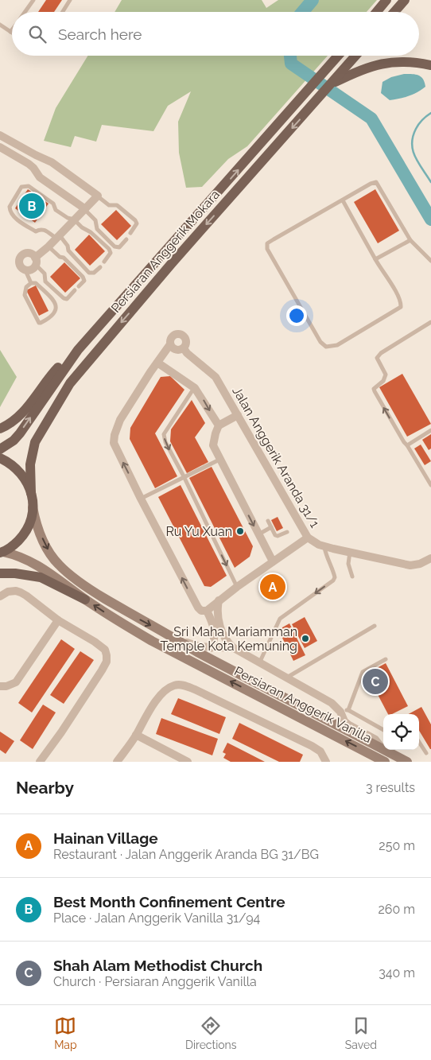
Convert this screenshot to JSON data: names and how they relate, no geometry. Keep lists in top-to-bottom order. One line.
{"streets":{"main road":["Persiaran Anggerik Mokara","Persiaran Anggerik Vanilla"],"street":["Jalan Anggerik Aranda 31/1"]},"places":["Ru Yu Xuan","Sri Maha Mariamman Temple Kota Kemuning"],"page":{"search":"Search here","pins":["B","A","C"],"heading":["Nearby","3 results"],"list":[{"mark":"A","name":"Hainan Village","note":"Restaurant · Jalan Anggerik Aranda BG 31/BG","value":"250 m"},{"mark":"B","name":"Best Month Confinement Centre","note":"Place · Jalan Anggerik Vanilla 31/94","value":"260 m"},{"mark":"C","name":"Shah Alam Methodist Church","note":"Church · Persiaran Anggerik Vanilla","value":"340 m"}],"nav":["Map","Directions","Saved"]}}
